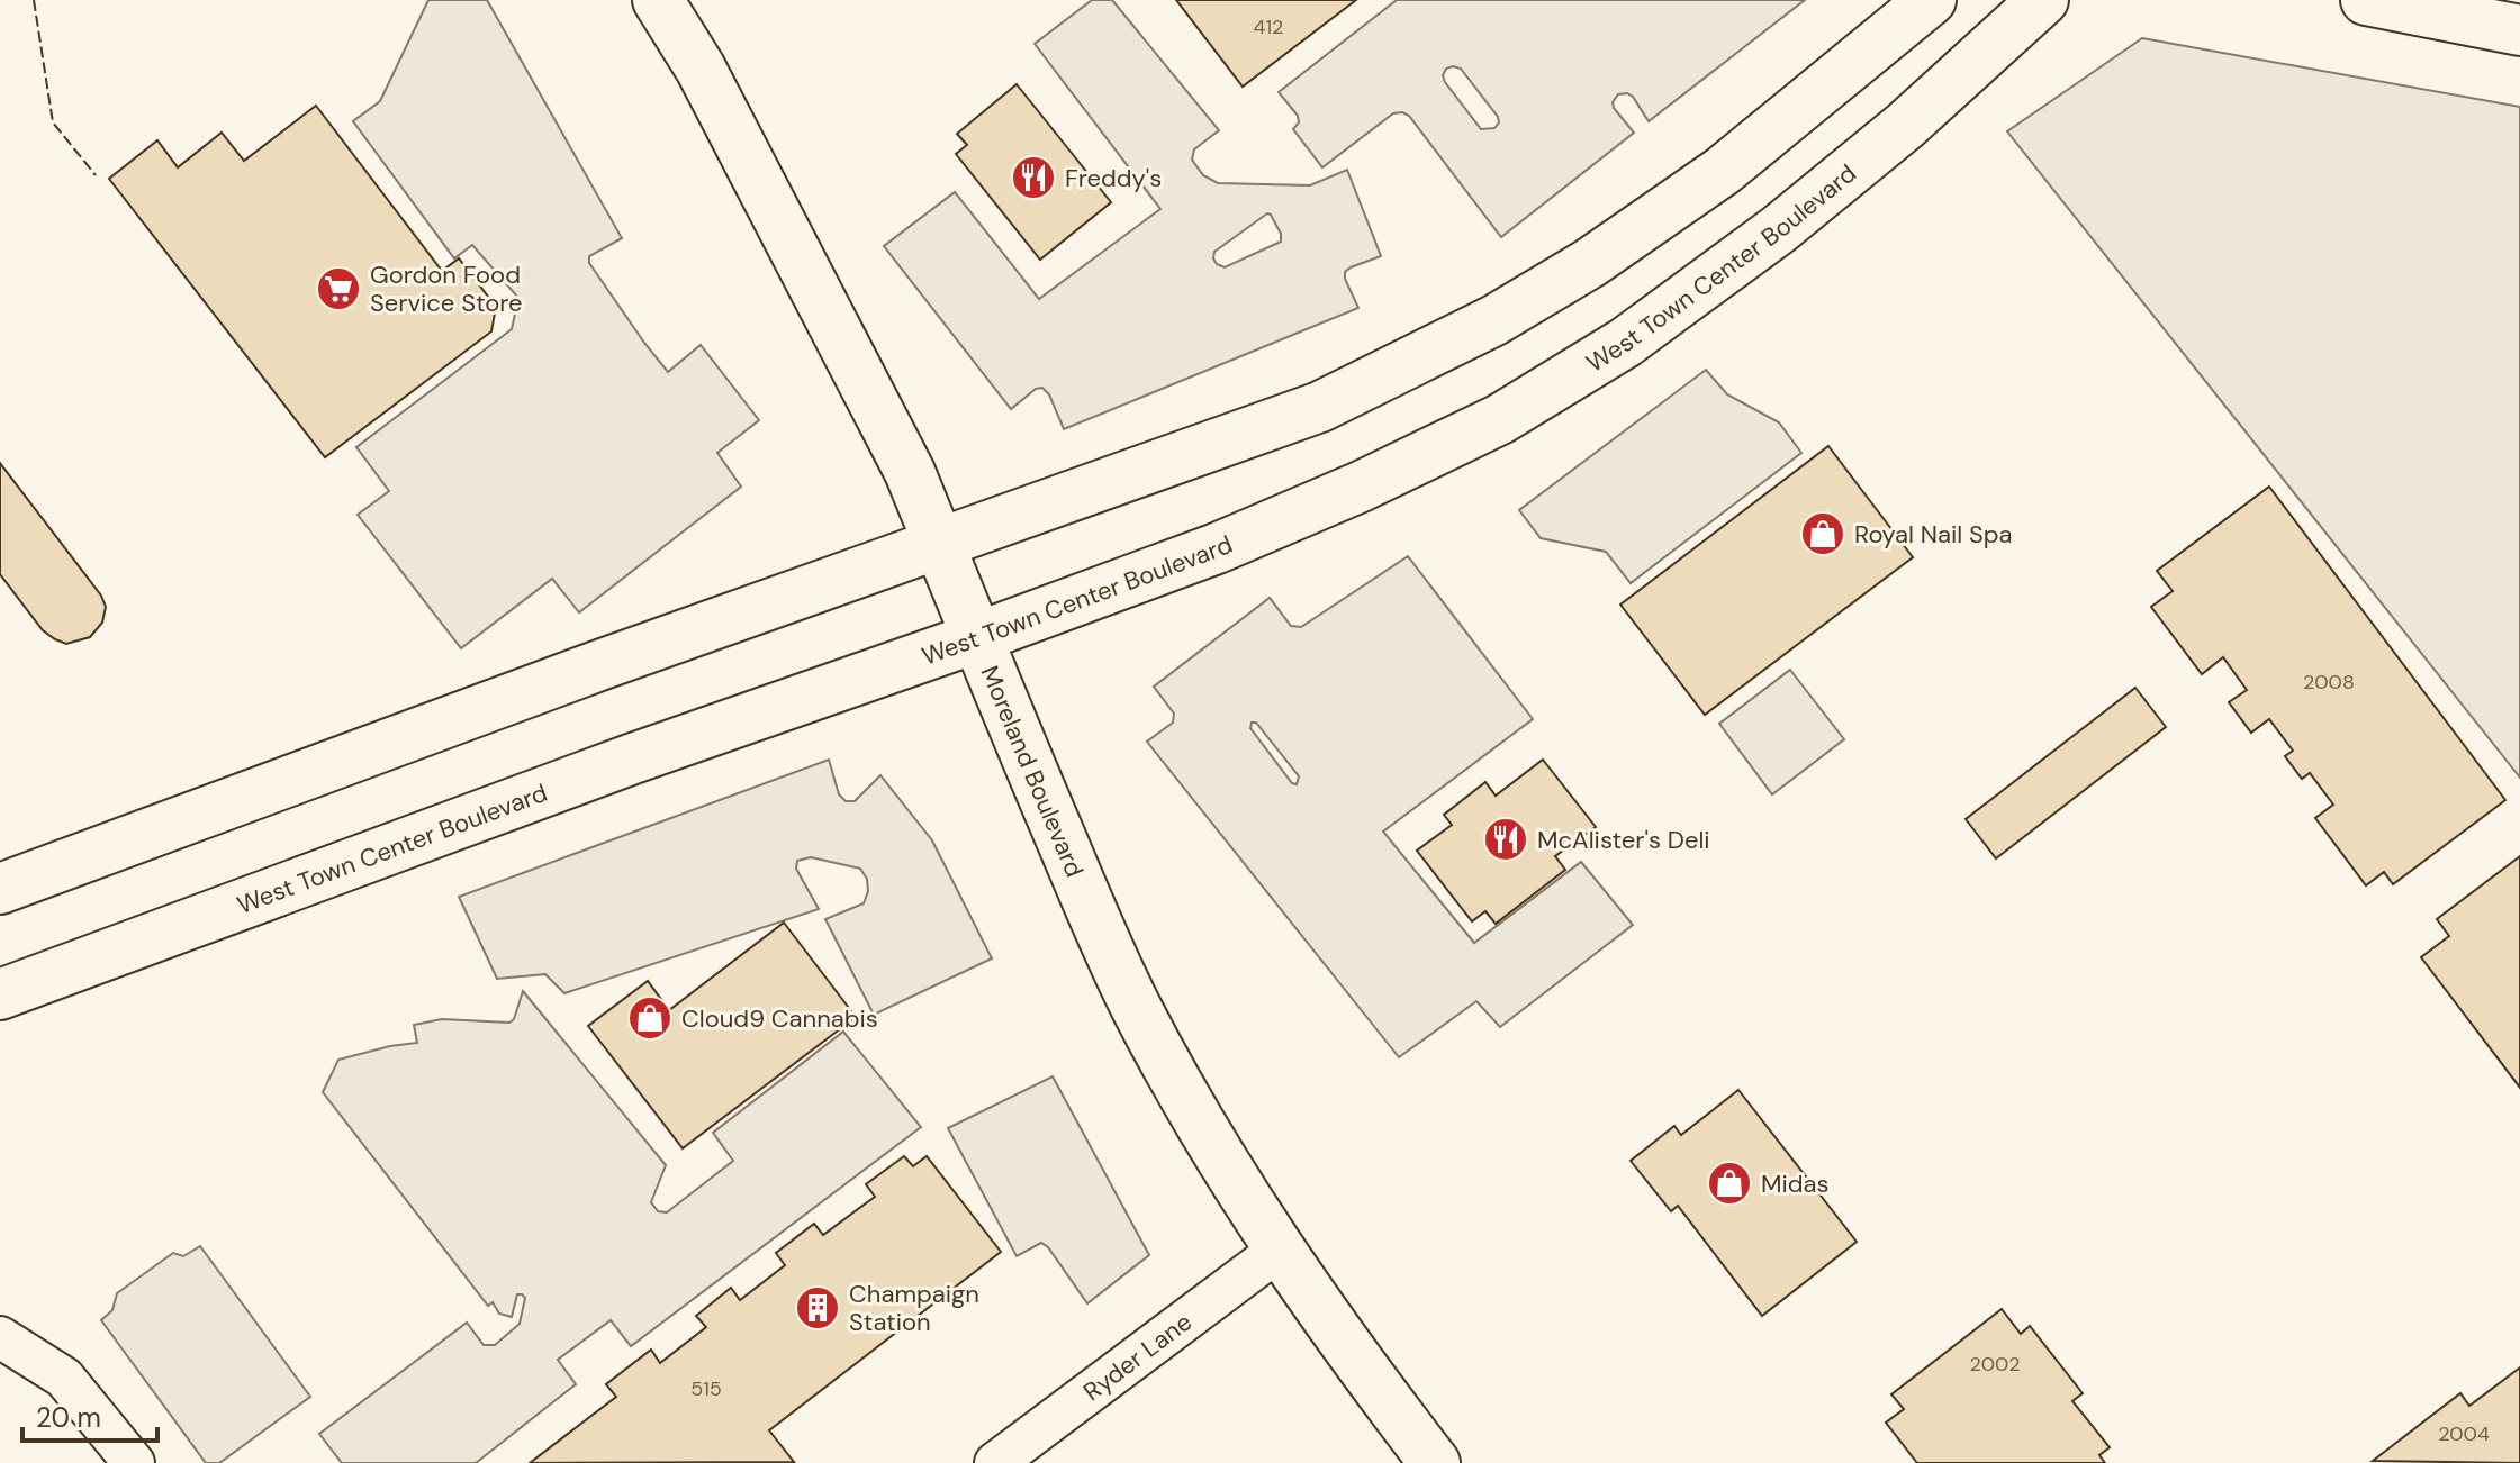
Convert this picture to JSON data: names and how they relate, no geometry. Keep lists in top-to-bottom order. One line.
{"streets":{"main road":["West Town Center Boulevard","Moreland Boulevard"],"street":["Ryder Lane"]},"crossings":[["West Town Center Boulevard","Moreland Boulevard"],["Moreland Boulevard","Ryder Lane"]],"places":{"restaurant":["Freddy's","McAlister's Deli"],"supermarket":["Gordon Food Service Store"],"shop":["Royal Nail Spa","Cloud9 Cannabis","Midas"],"building":["Champaign Station"]},"house_numbers":["412","2008","2002","515","2004"],"scale_bar":"20 m"}
